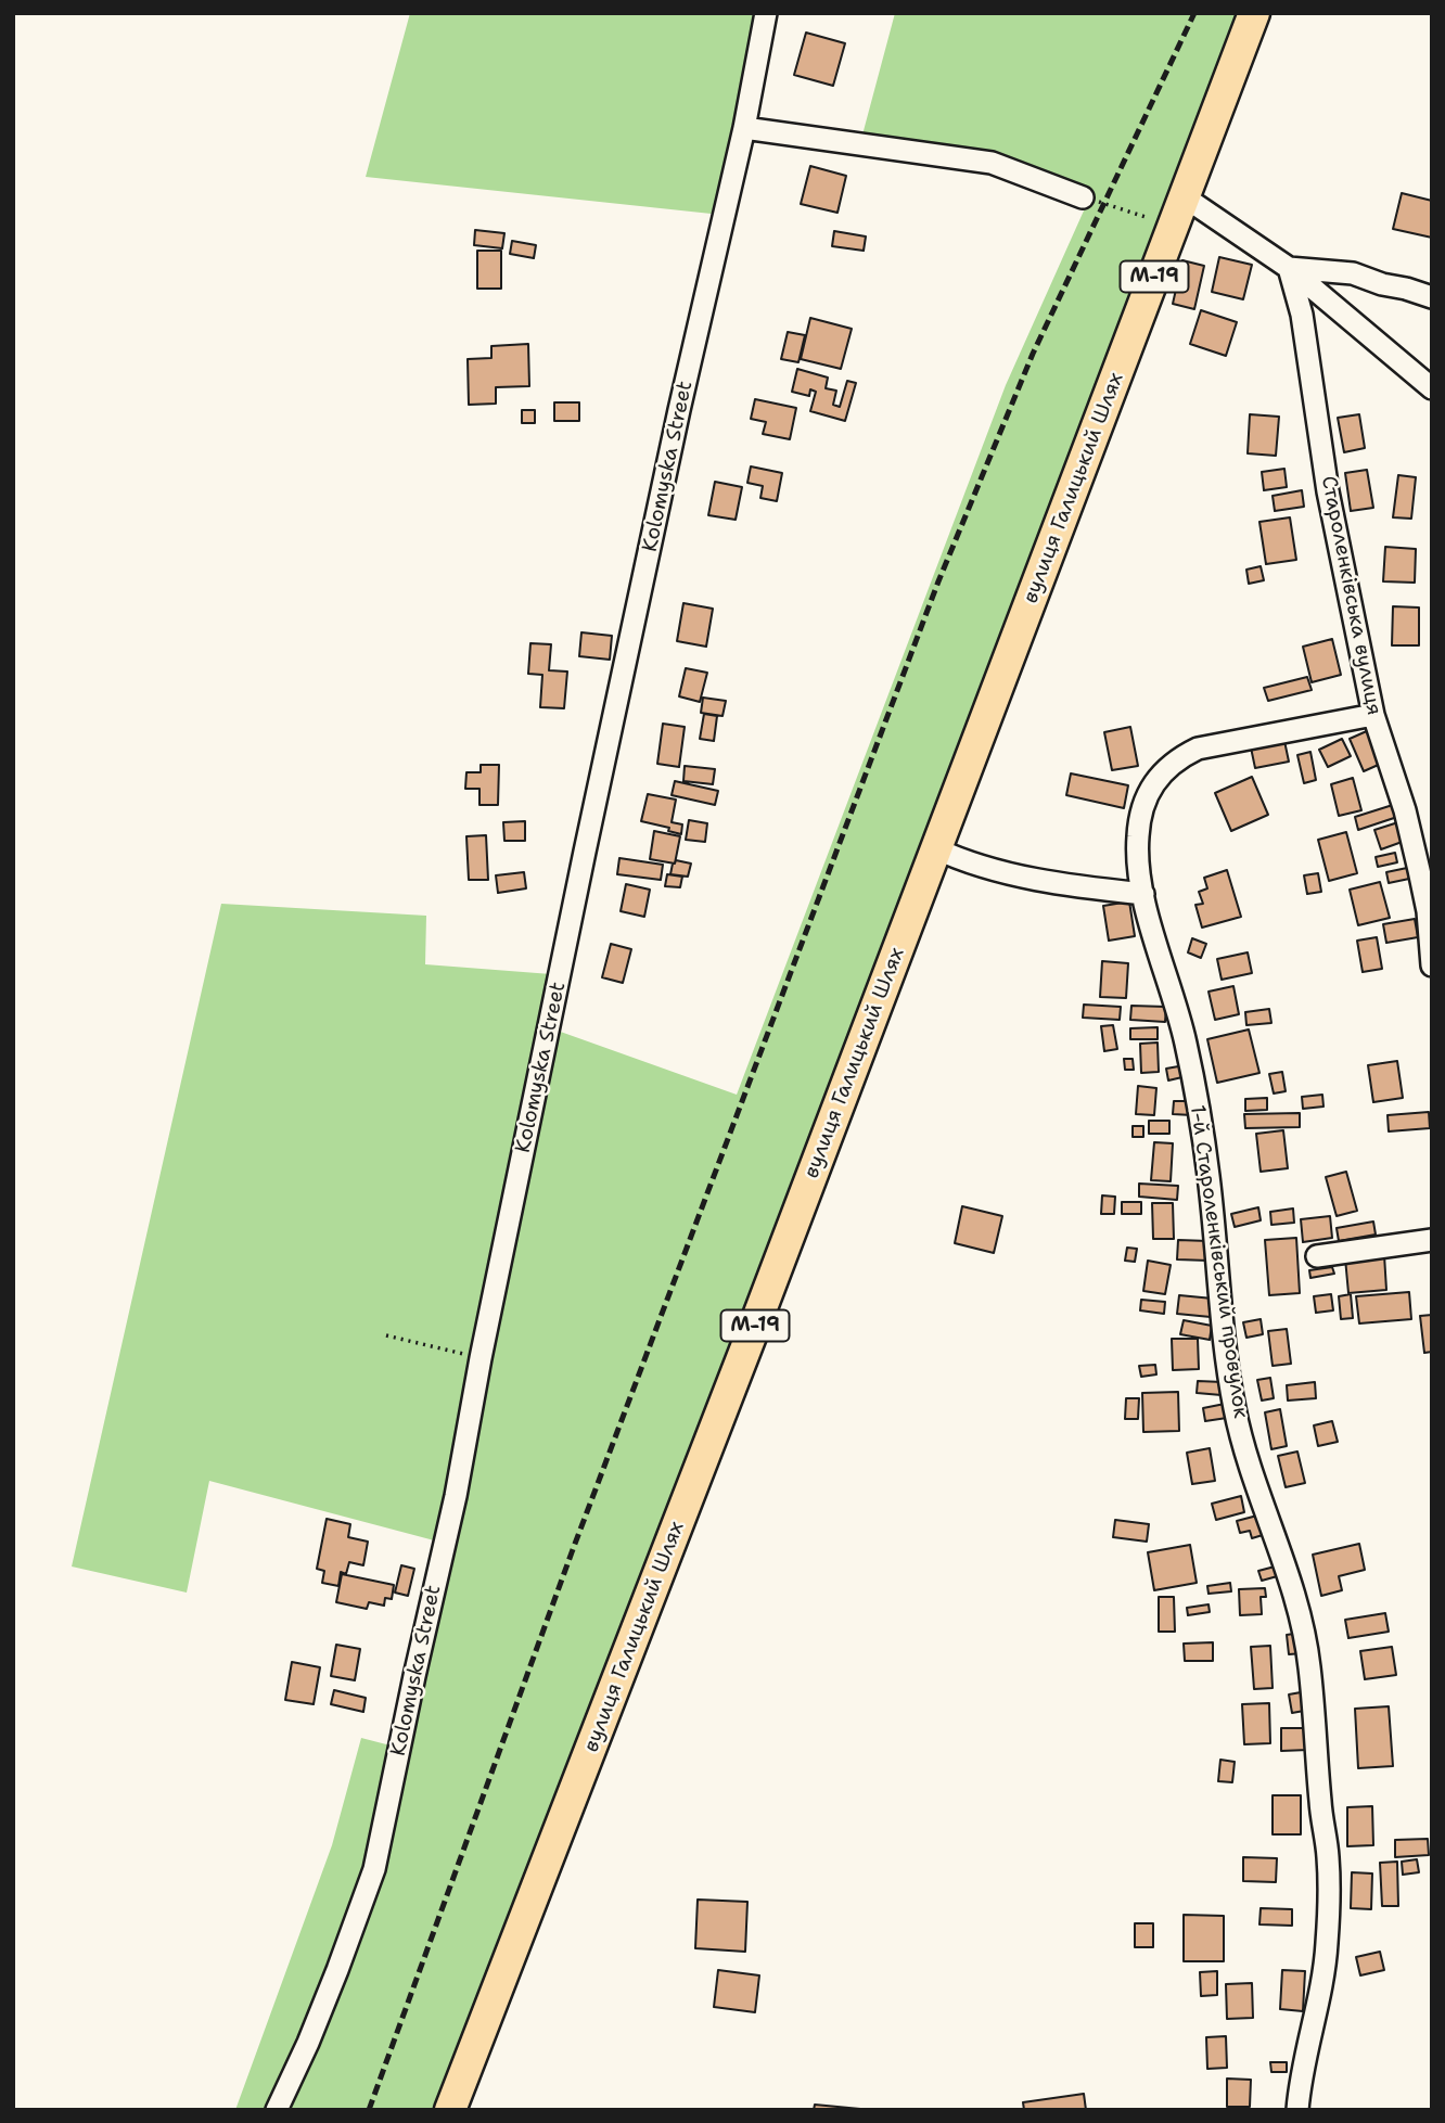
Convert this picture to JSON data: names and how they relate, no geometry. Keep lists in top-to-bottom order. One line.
{"streets":{"highway":["М-19","вулиця Галицький Шлях"],"street":["Kolomyska Street","Староленківська вулиця","1-й Староленківський провулок"]},"crossings":[["Староленківська вулиця","1-й Староленківський провулок"]]}
